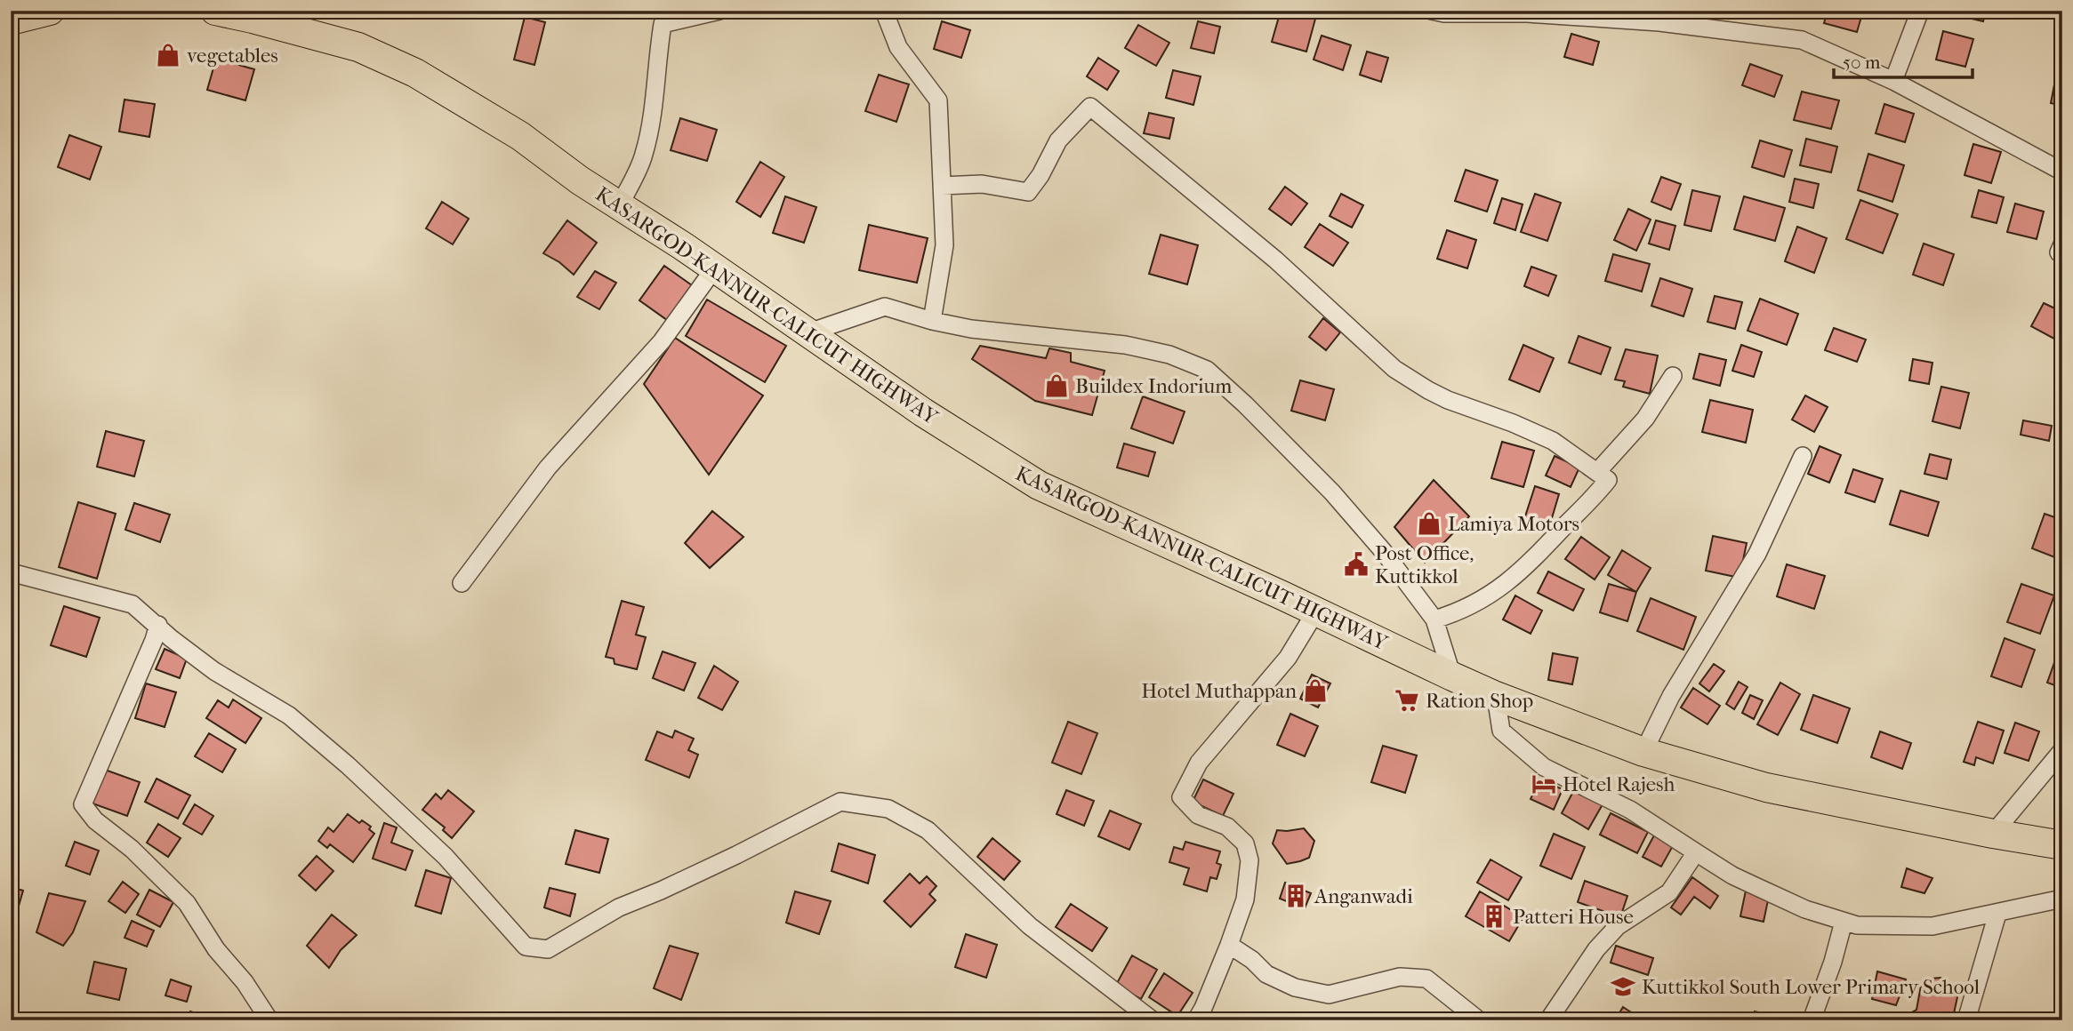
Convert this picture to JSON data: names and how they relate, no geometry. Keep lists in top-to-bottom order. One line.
{"streets":{"highway":["KASARGOD-KANNUR-CALICUT HIGHWAY"]},"places":{"shop":["vegetables","Buildex Indorium","Lamiya Motors","Hotel Muthappan"],"public building":["Post Office, Kuttikkol"],"supermarket":["Ration Shop"],"hotel":["Hotel Rajesh"],"building":["Anganwadi","Patteri House"],"school or university":["Kuttikkol South Lower Primary School"]},"scale_bar":"50 m"}
